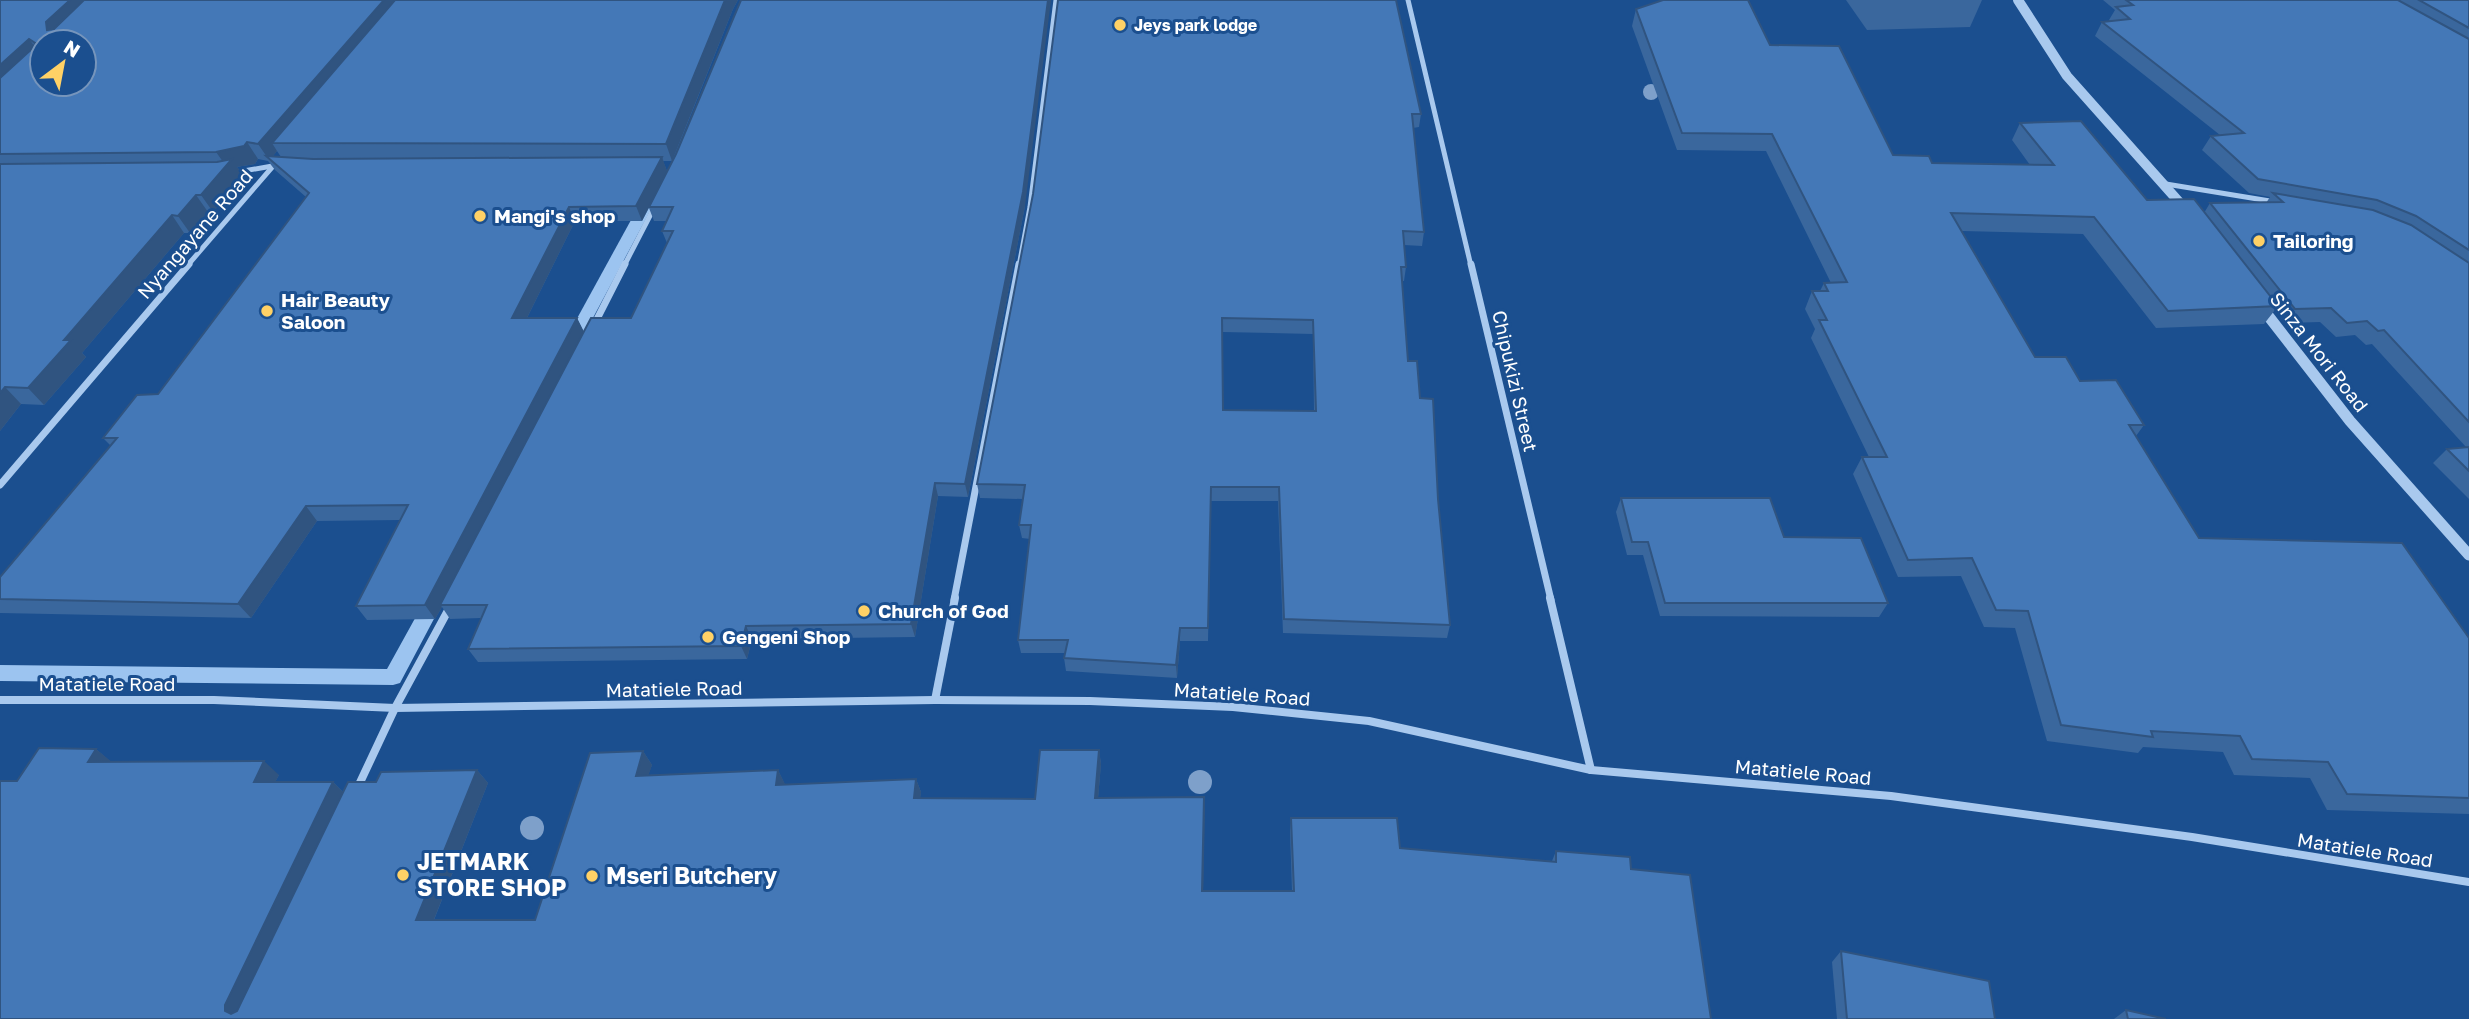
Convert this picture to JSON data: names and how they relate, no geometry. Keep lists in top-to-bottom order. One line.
{"streets":{"street":["Nyangayane Road","Sinza Mori Road","Chipukizi Street","Matatiele Road"]},"crossings":[["Chipukizi Street","Matatiele Road"]],"places":["Jeys park lodge","Mangi's shop","Tailoring","Hair Beauty Saloon","Church of God","Gengeni Shop","JETMARK STORE SHOP","Mseri Butchery"],"north":"top right"}
